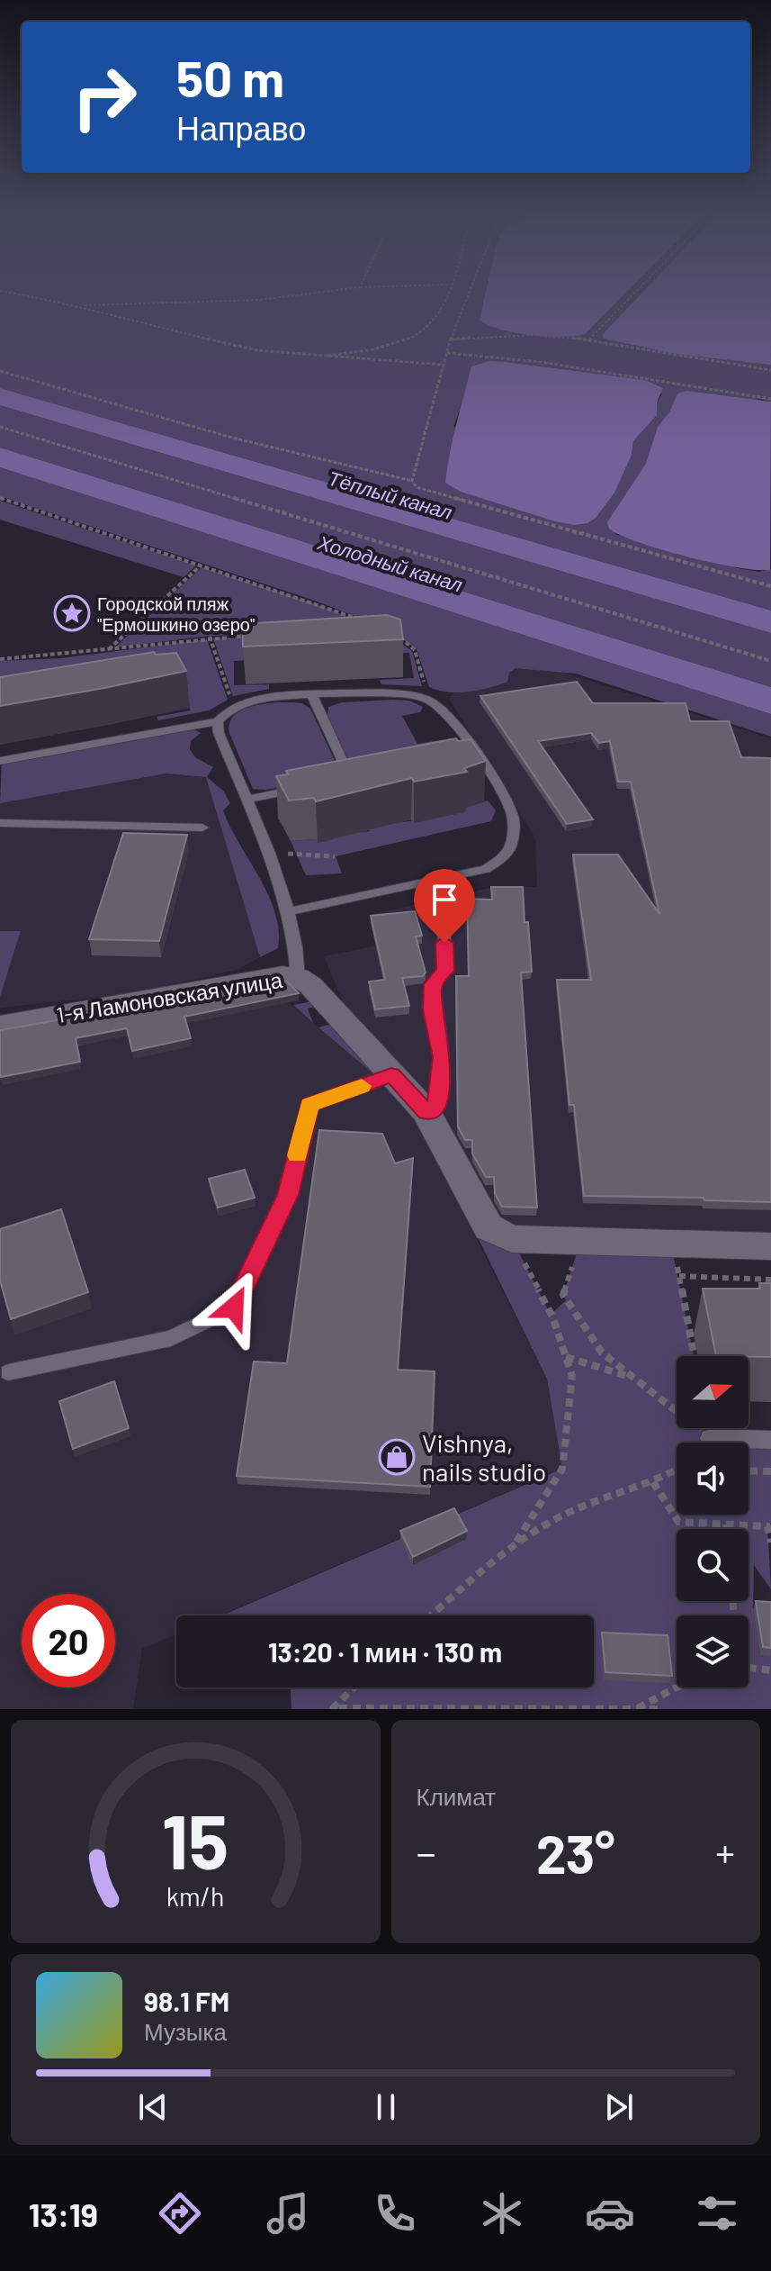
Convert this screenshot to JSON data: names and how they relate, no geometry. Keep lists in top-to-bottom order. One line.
{"streets":{"street":["1-я Ламоновская улица"]},"water":["Тёплый канал","Холодный канал"],"places":{"place":["Городской пляж \"Ермошкино озеро\""],"shop":["Vishnya, nails studio"]},"north":"right","page":{"turn":["50 m","Направо"],"limit":"20","trip":"13:20 · 1 мин · 130 m","tile":"Климат","heat":["−","23°","+"],"song":["98.1 FM","Музыка"],"tabs":"13:19","gauge":["15","km/h"]}}
